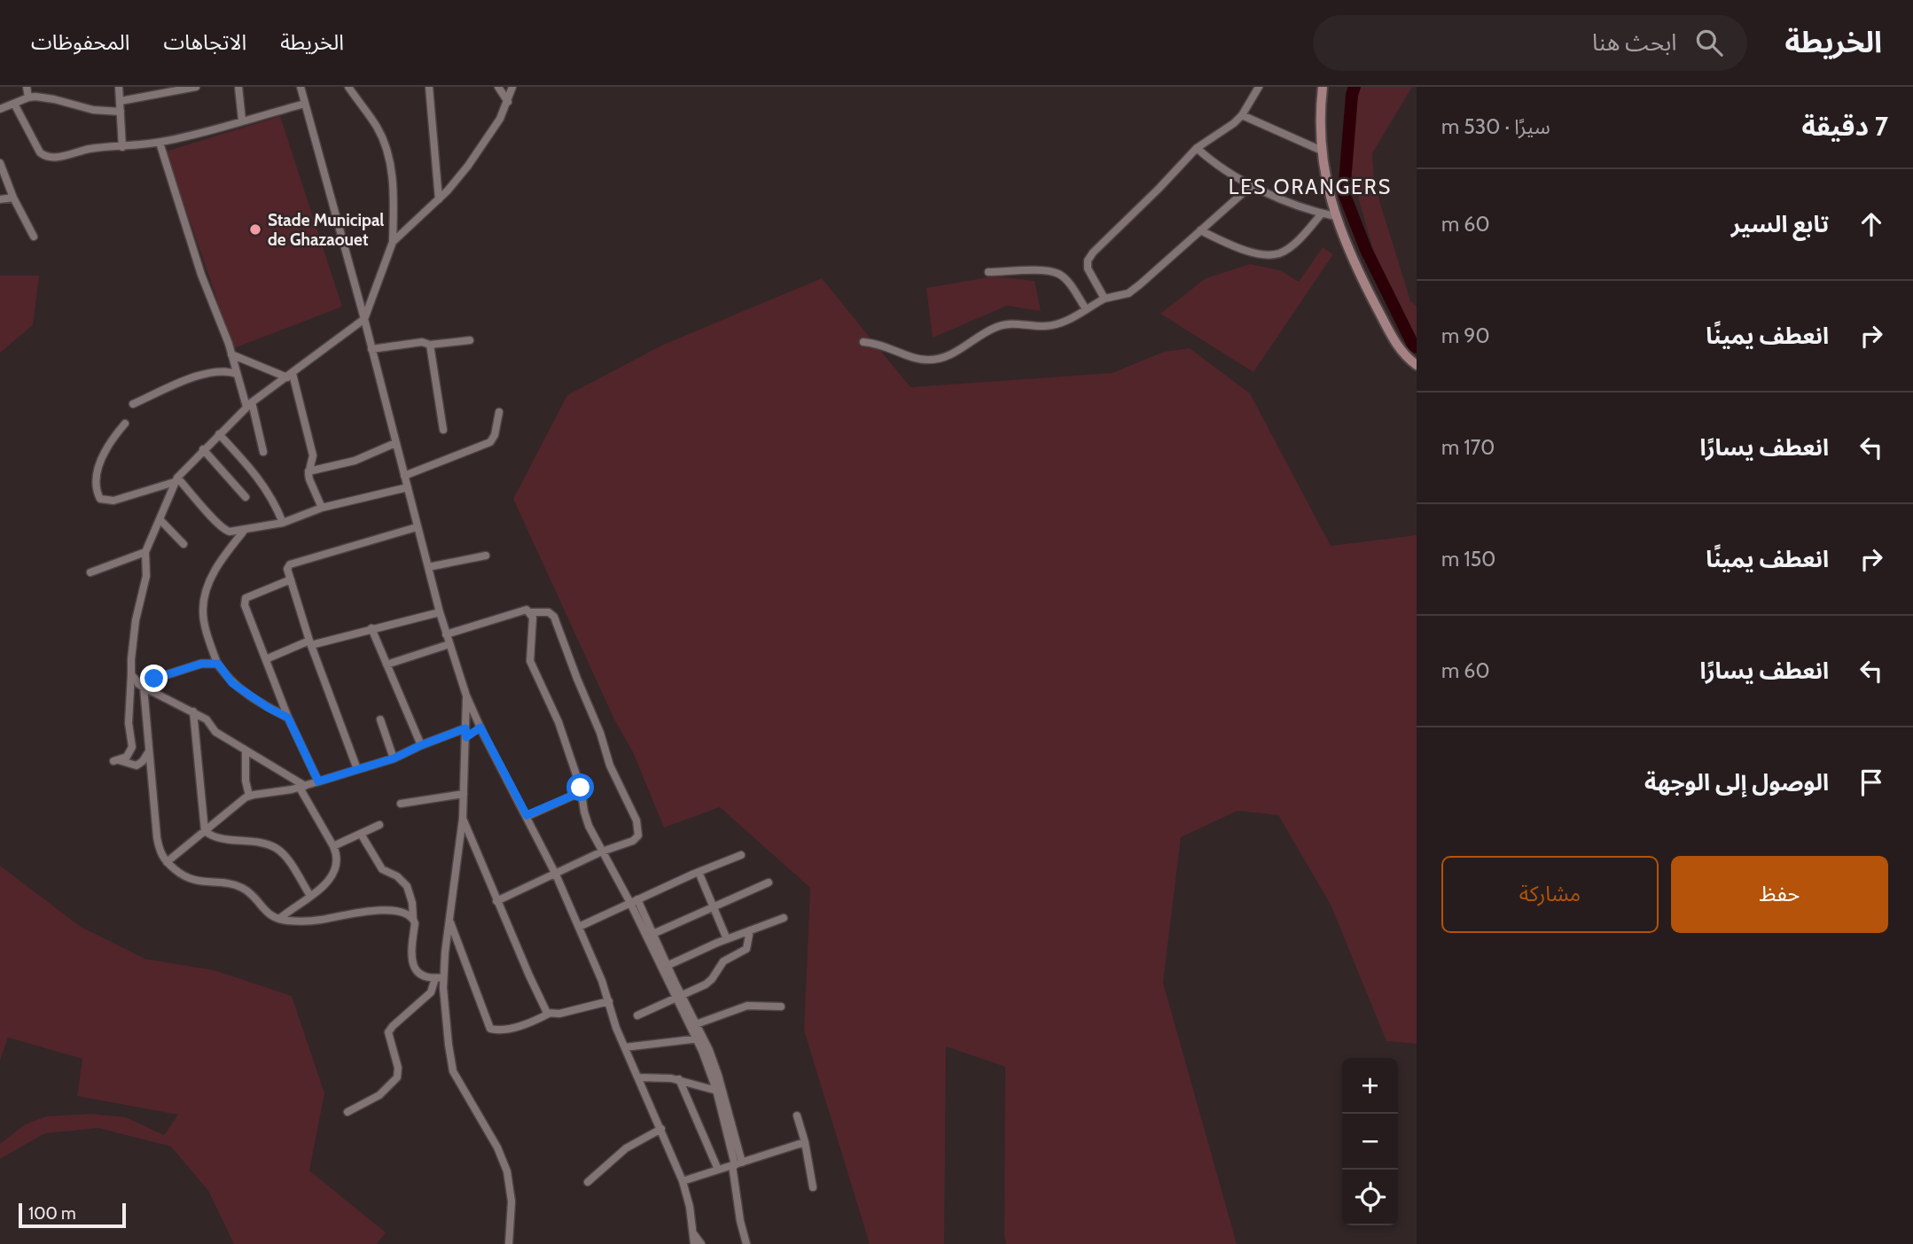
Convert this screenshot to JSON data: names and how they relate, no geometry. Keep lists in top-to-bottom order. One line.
{"districts":["LES ORANGERS"],"places":["Stade Municipal de Ghazaouet"],"scale_bar":"100 m","page":{"header":"الخريطة","search":"ابحث هنا","nav":["الخريطة","الاتجاهات","المحفوظات"],"heading":["7 دقيقة","سيرًا · 530 m"],"list":[["تابع السير","60 m"],["انعطف يمينًا","90 m"],["انعطف يسارًا","170 m"],["انعطف يمينًا","150 m"],["انعطف يسارًا","60 m"],"الوصول إلى الوجهة"],"buttons":["حفظ","مشاركة"],"map_buttons":["+","−"],"scale":"100 m"}}
